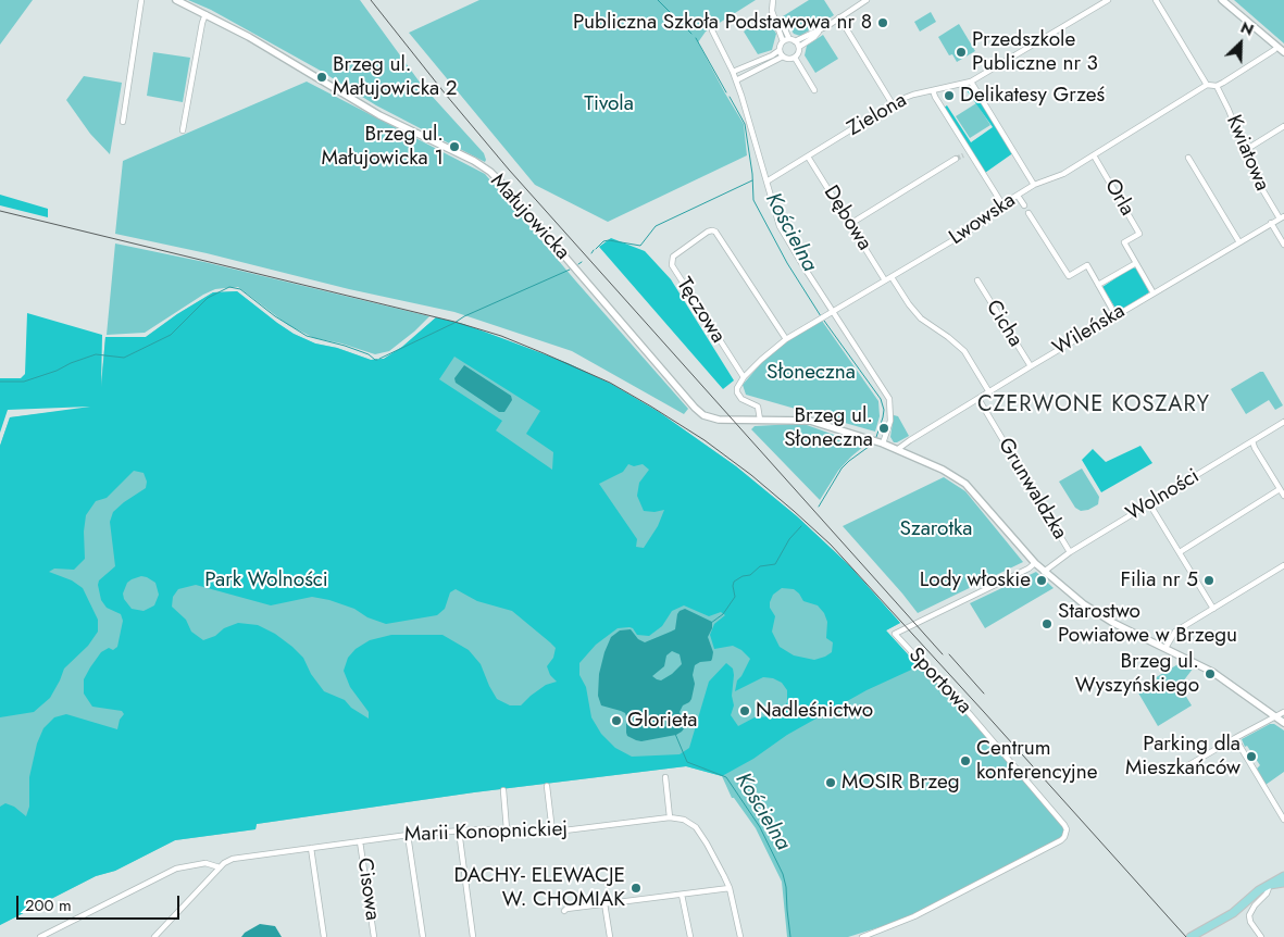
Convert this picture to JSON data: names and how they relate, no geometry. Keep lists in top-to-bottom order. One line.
{"streets":{"street":["Zielona","Kwiatowa","Orla","Małujowicka","Dębowa","Lwowska","Tęczowa","Cicha","Wileńska","Grunwaldzka","Wolności","Sportowa","Marii Konopnickiej","Cisowa"]},"crossings":[["Zielona","Dębowa"],["Kwiatowa","Wileńska"],["Orla","Lwowska"],["Małujowicka","Wileńska"],["Małujowicka","Wolności"],["Małujowicka","Sportowa"],["Dębowa","Lwowska"],["Lwowska","Tęczowa"],["Cicha","Wileńska"],["Wileńska","Grunwaldzka"],["Grunwaldzka","Wolności"],["Marii Konopnickiej","Cisowa"]],"districts":["CZERWONE KOSZARY"],"water":["Kościelna"],"parks":["Tivola","Słoneczna","Szarotka","Park Wolności"],"places":["Publiczna Szkoła Podstawowa nr 8","Przedszkole Publiczne nr 3","Brzeg ul. Małujowicka 2","Delikatesy Grześ","Brzeg ul. Małujowicka 1","Brzeg ul. Słoneczna","Lody włoskie","Filia nr 5","Starostwo Powiatowe w Brzegu","Brzeg ul. Wyszyńskiego","Nadleśnictwo","Glorieta","Parking dla Mieszkańców","Centrum konferencyjne","MOSIR Brzeg","DACHY- ELEWACJE W. CHOMIAK"],"scale_bar":"200 m","north":"top right"}
